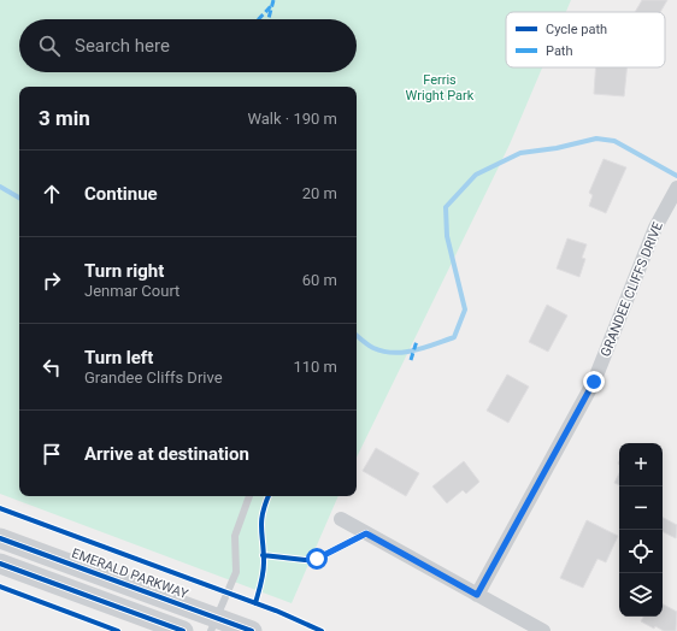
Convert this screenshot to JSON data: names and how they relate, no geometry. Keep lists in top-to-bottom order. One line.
{"streets":{"main road":["EMERALD PARKWAY"],"street":["GRANDEE CLIFFS DRIVE"]},"parks":["Ferris Wright Park"],"legend":["Cycle path","Path"],"page":{"search":"Search here","heading":["3 min","Walk · 190 m"],"list":[["Continue","20 m"],["Turn right","Jenmar Court","60 m"],["Turn left","Grandee Cliffs Drive","110 m"],"Arrive at destination"],"map_buttons":["+","−"]}}
